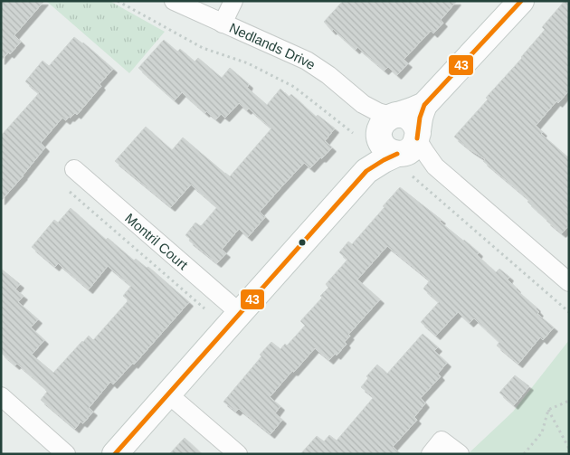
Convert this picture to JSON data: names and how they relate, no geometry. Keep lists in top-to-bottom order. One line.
{"streets":{"street":["Nedlands Drive","Montril Court"]},"lines":["transit line 43"]}
